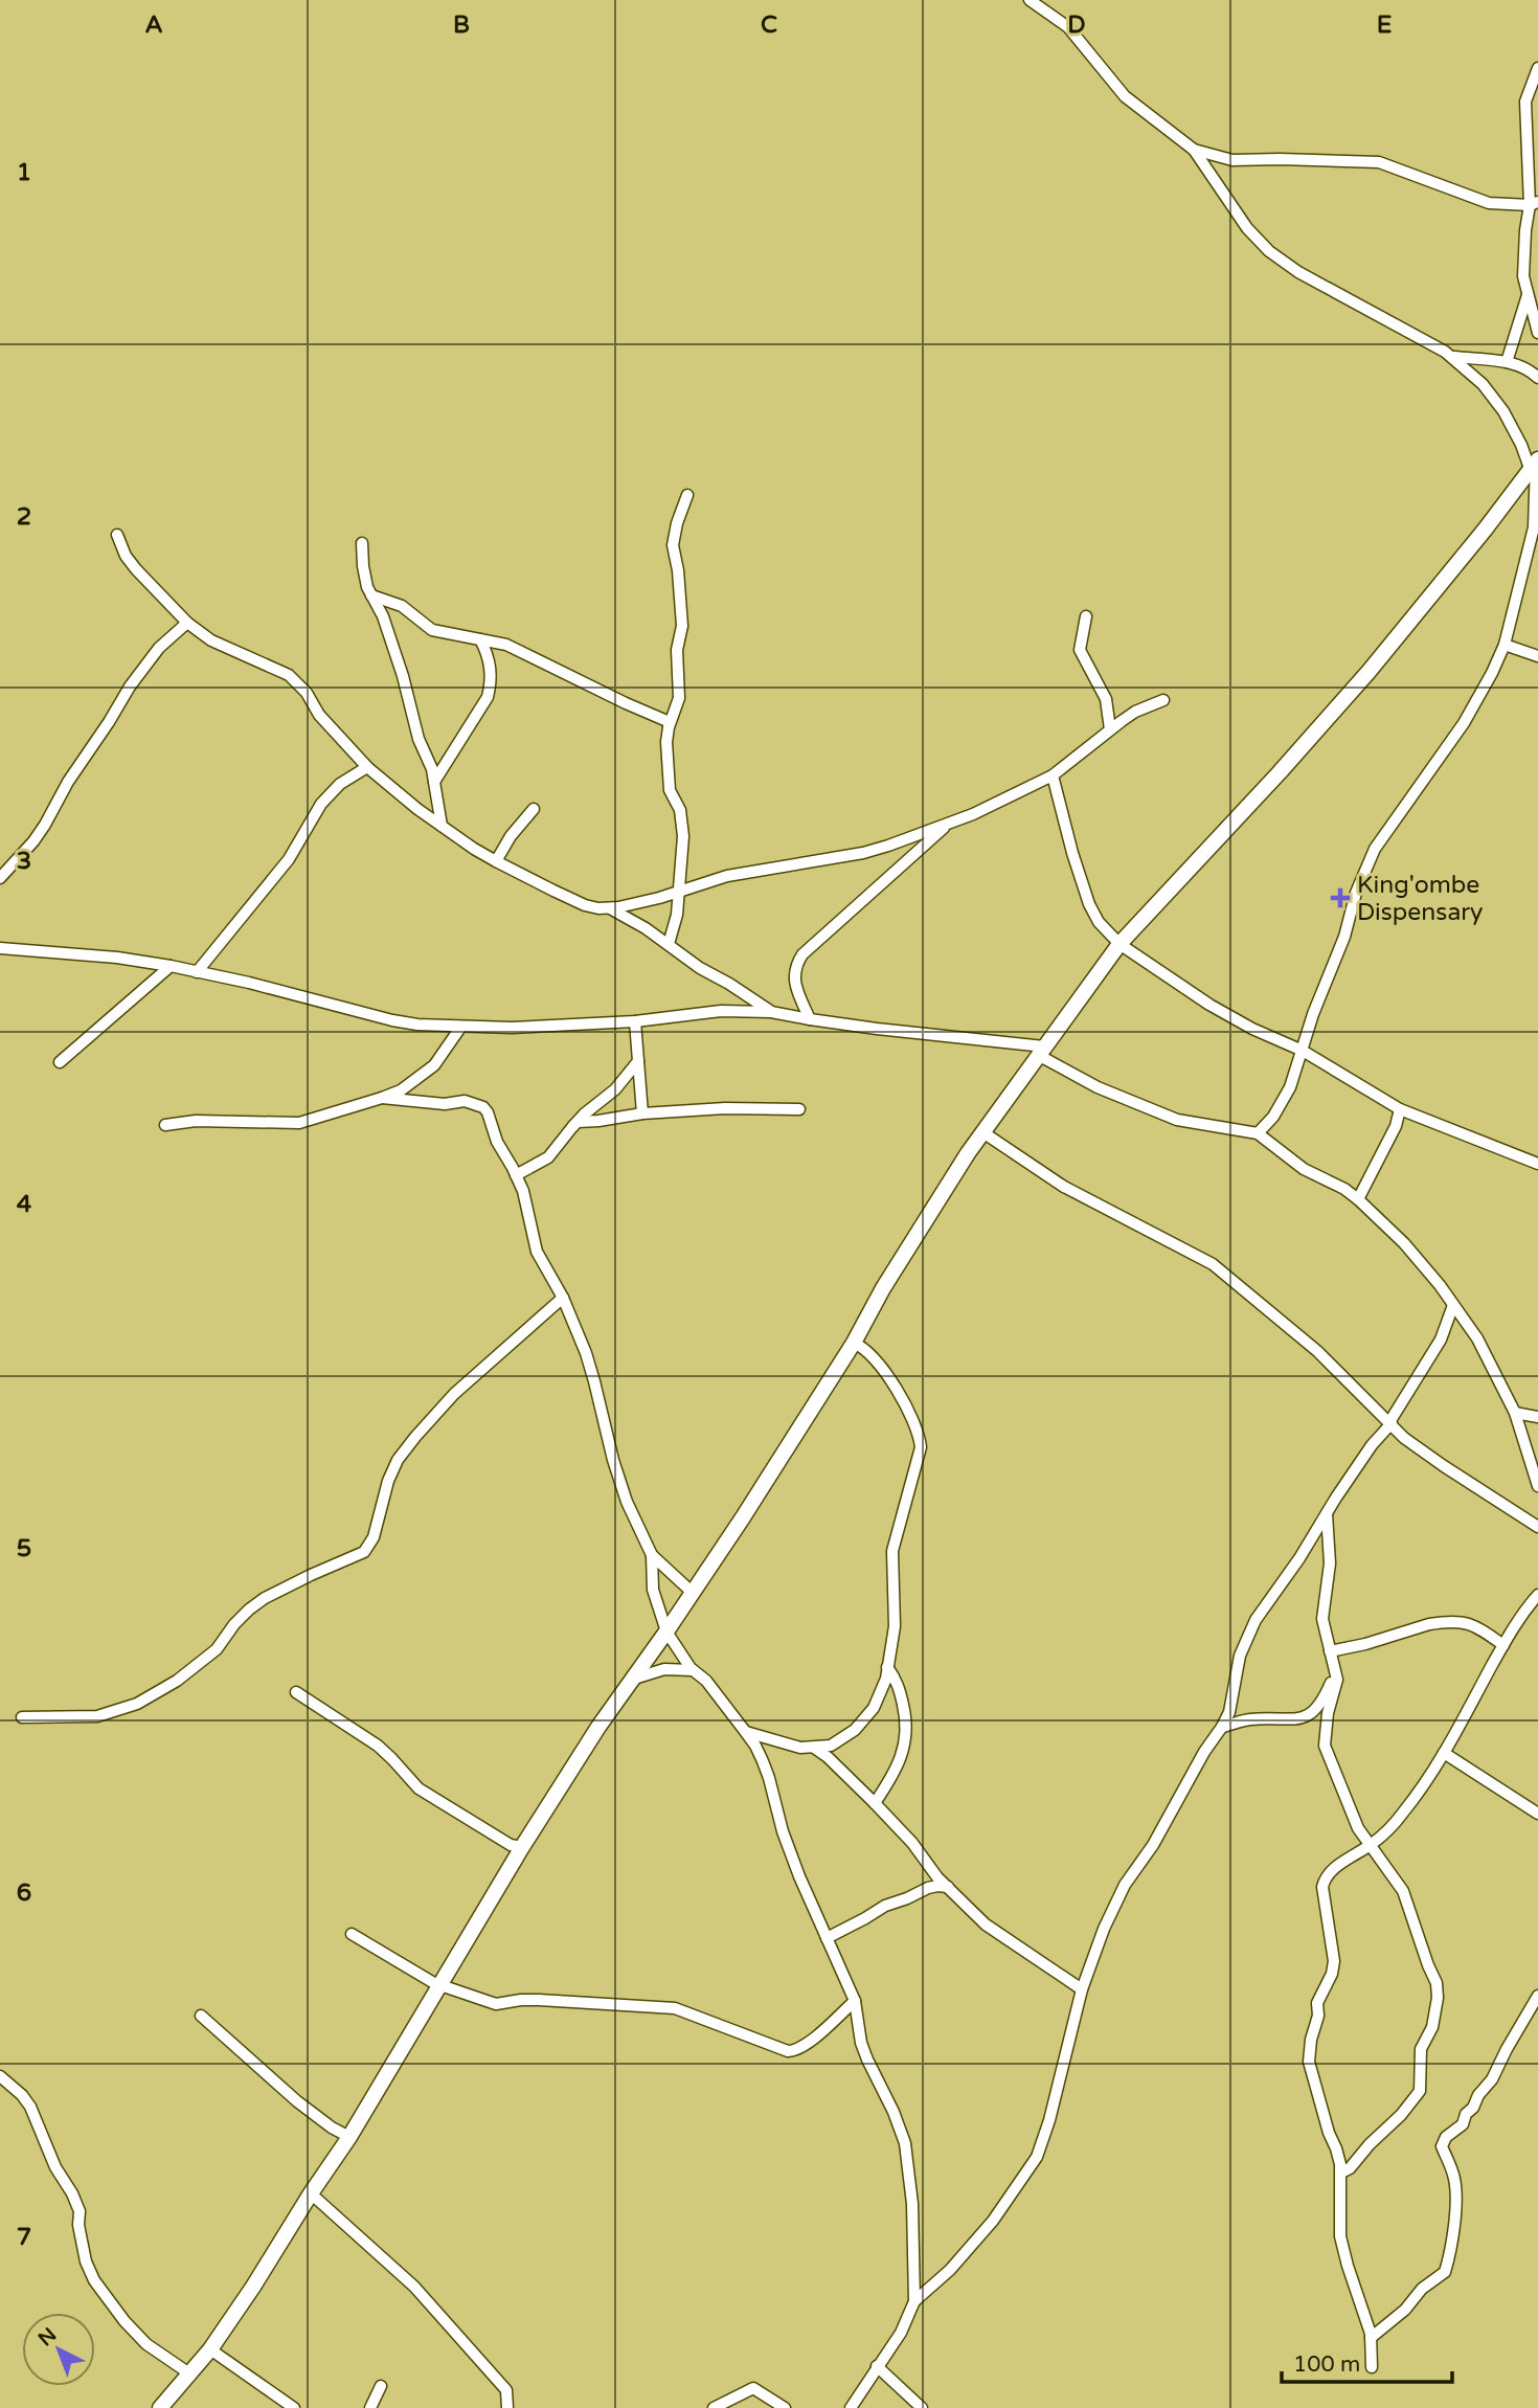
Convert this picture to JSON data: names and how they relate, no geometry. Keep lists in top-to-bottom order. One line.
{"places":{"health":["King'ombe Dispensary"]},"scale_bar":"100 m","north":"top left","grid":{"columns":["A","B","C","D","E"],"rows":["1","2","3","4","5","6","7"]}}
